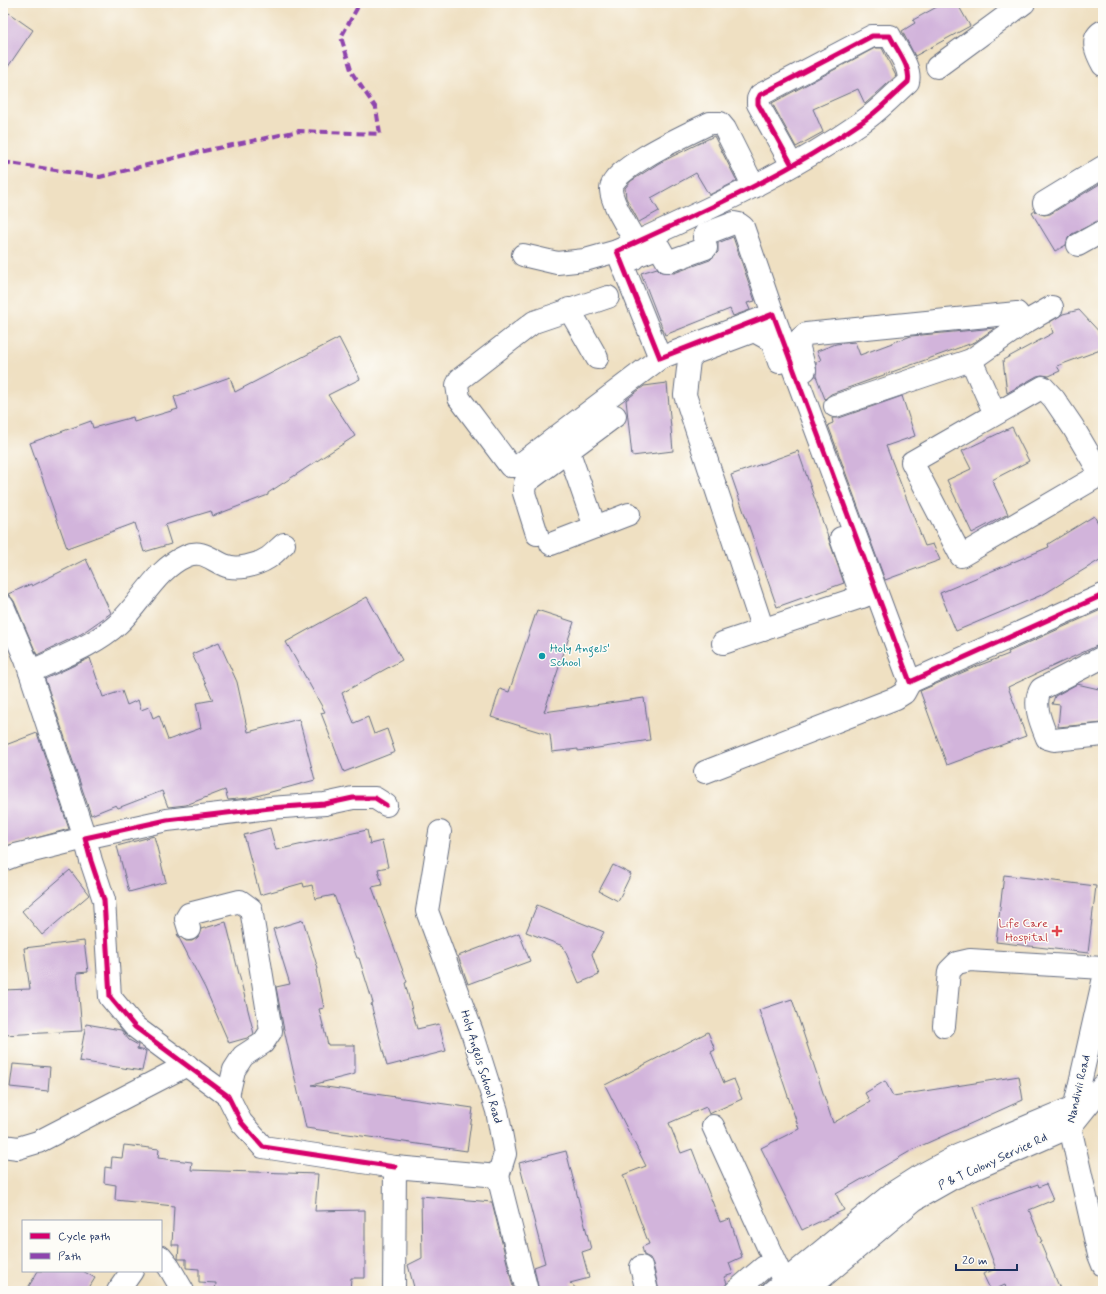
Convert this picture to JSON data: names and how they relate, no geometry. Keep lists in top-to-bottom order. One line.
{"streets":{"street":["Holy Angels School Road","Nandivii Road","P & T Colony Service Rd"]},"crossings":[["Nandivii Road","P & T Colony Service Rd"]],"places":{"other":["Holy Angels' School"],"health":["Life Care Hospital"]},"legend":["Cycle path","Path"],"scale_bar":"20 m"}
